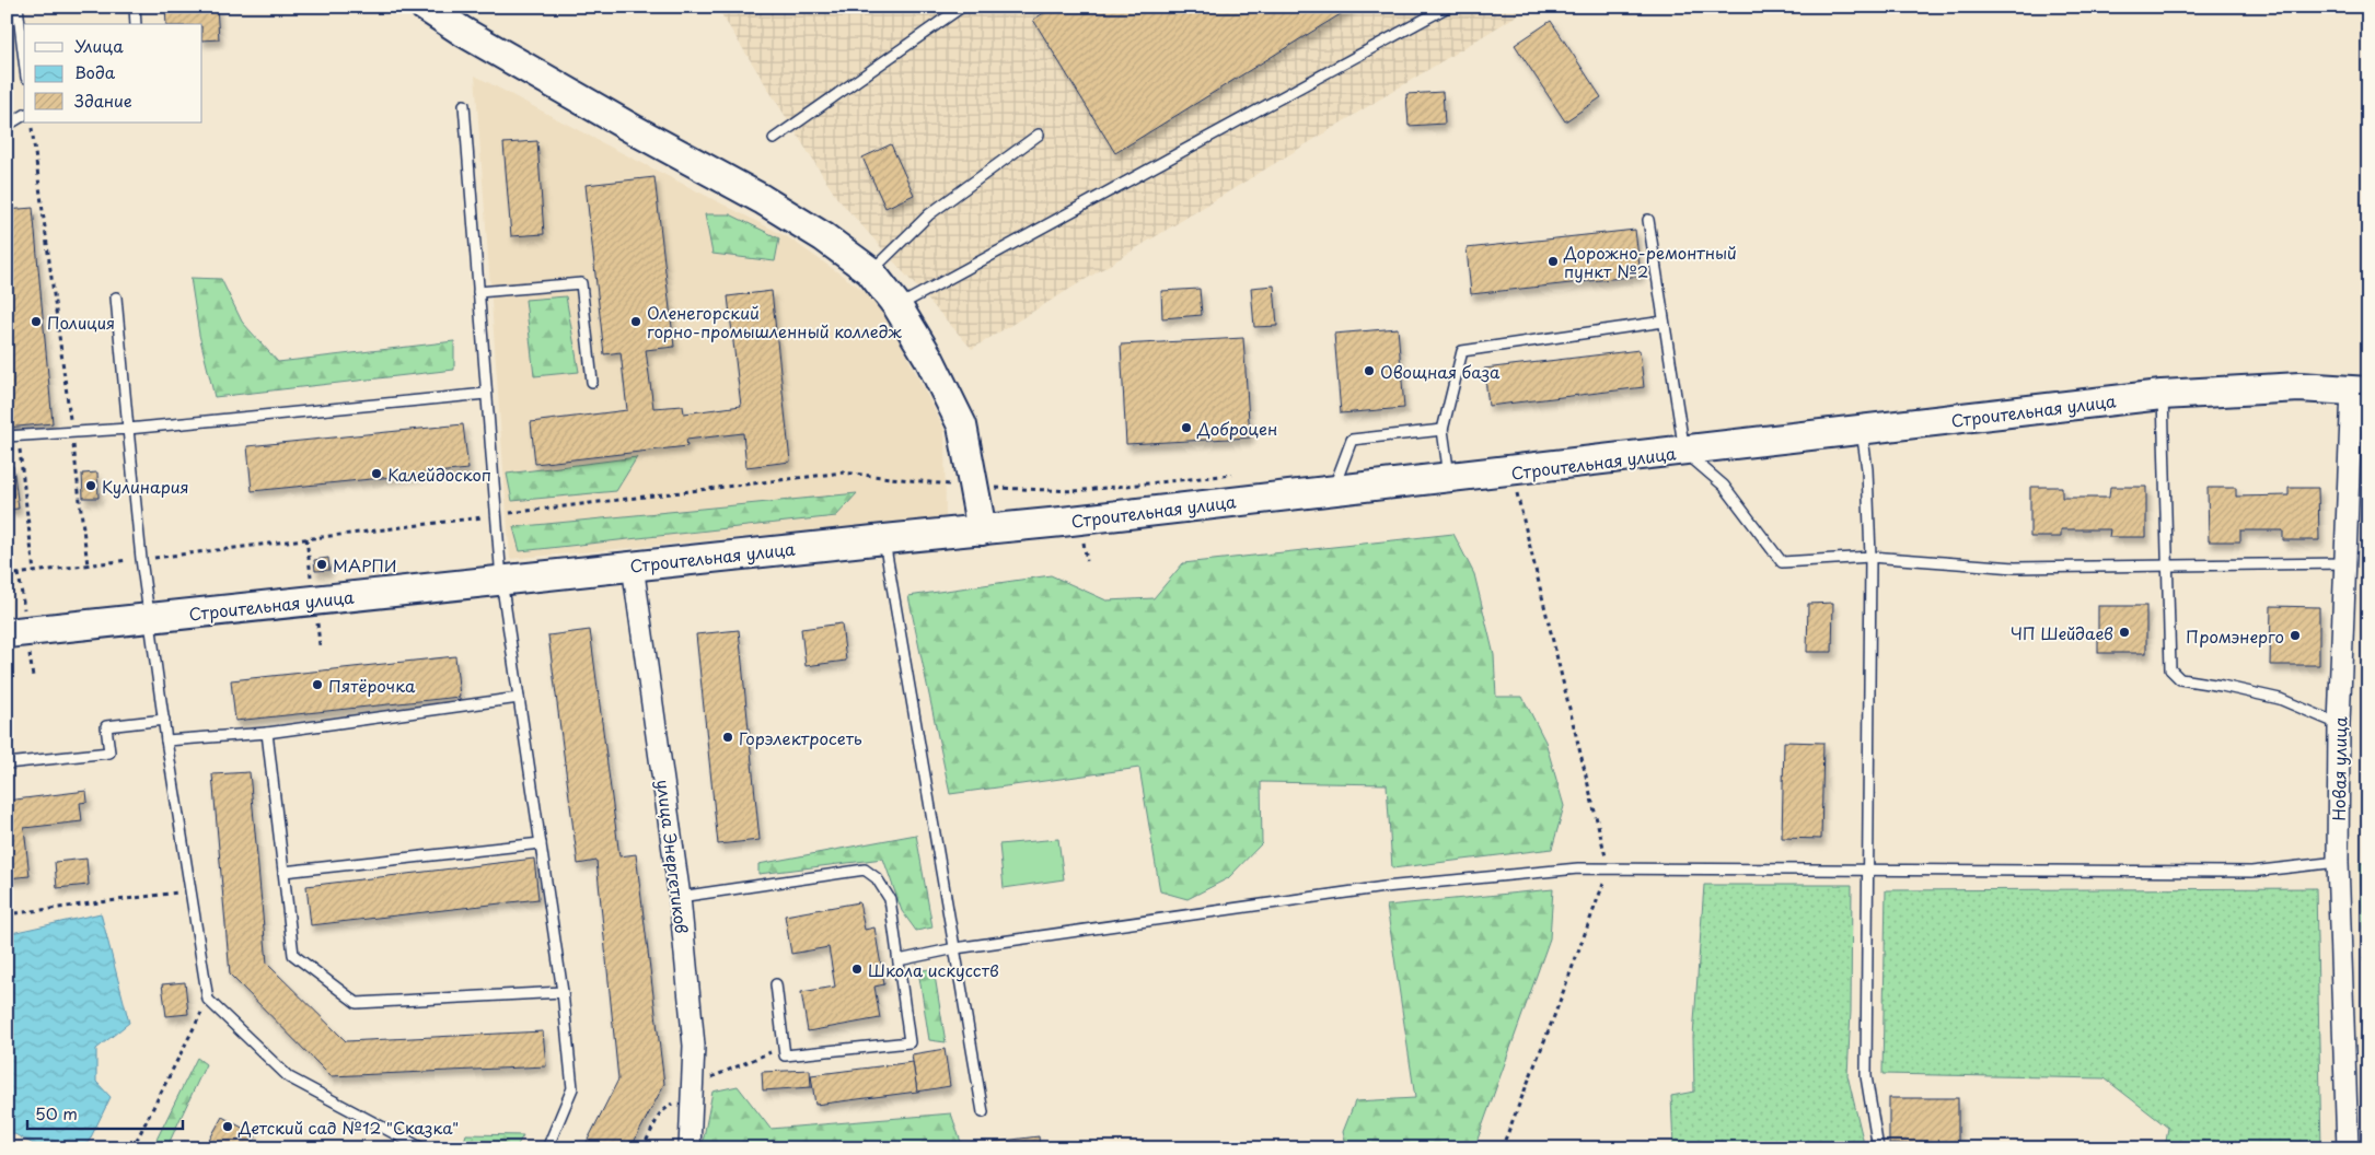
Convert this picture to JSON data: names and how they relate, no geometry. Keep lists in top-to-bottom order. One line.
{"streets":{"street":["Строительная улица","Новая улица","улица Энергетиков"]},"crossings":[["Строительная улица","Новая улица"],["Строительная улица","улица Энергетиков"]],"places":["Дорожно-ремонтный пункт №2","Полиция","Оленегорский горно-промышленный колледж","Овощная база","Доброцен","Калейдоскоп","Кулинария","МАРПИ","ЧП Шейдаев","Промэнерго","Пятёрочка","Горэлектросеть","Школа искусств","Детский сад №12 \"Сказка\""],"legend":["Улица","Вода","Здание"],"scale_bar":"50 m"}
